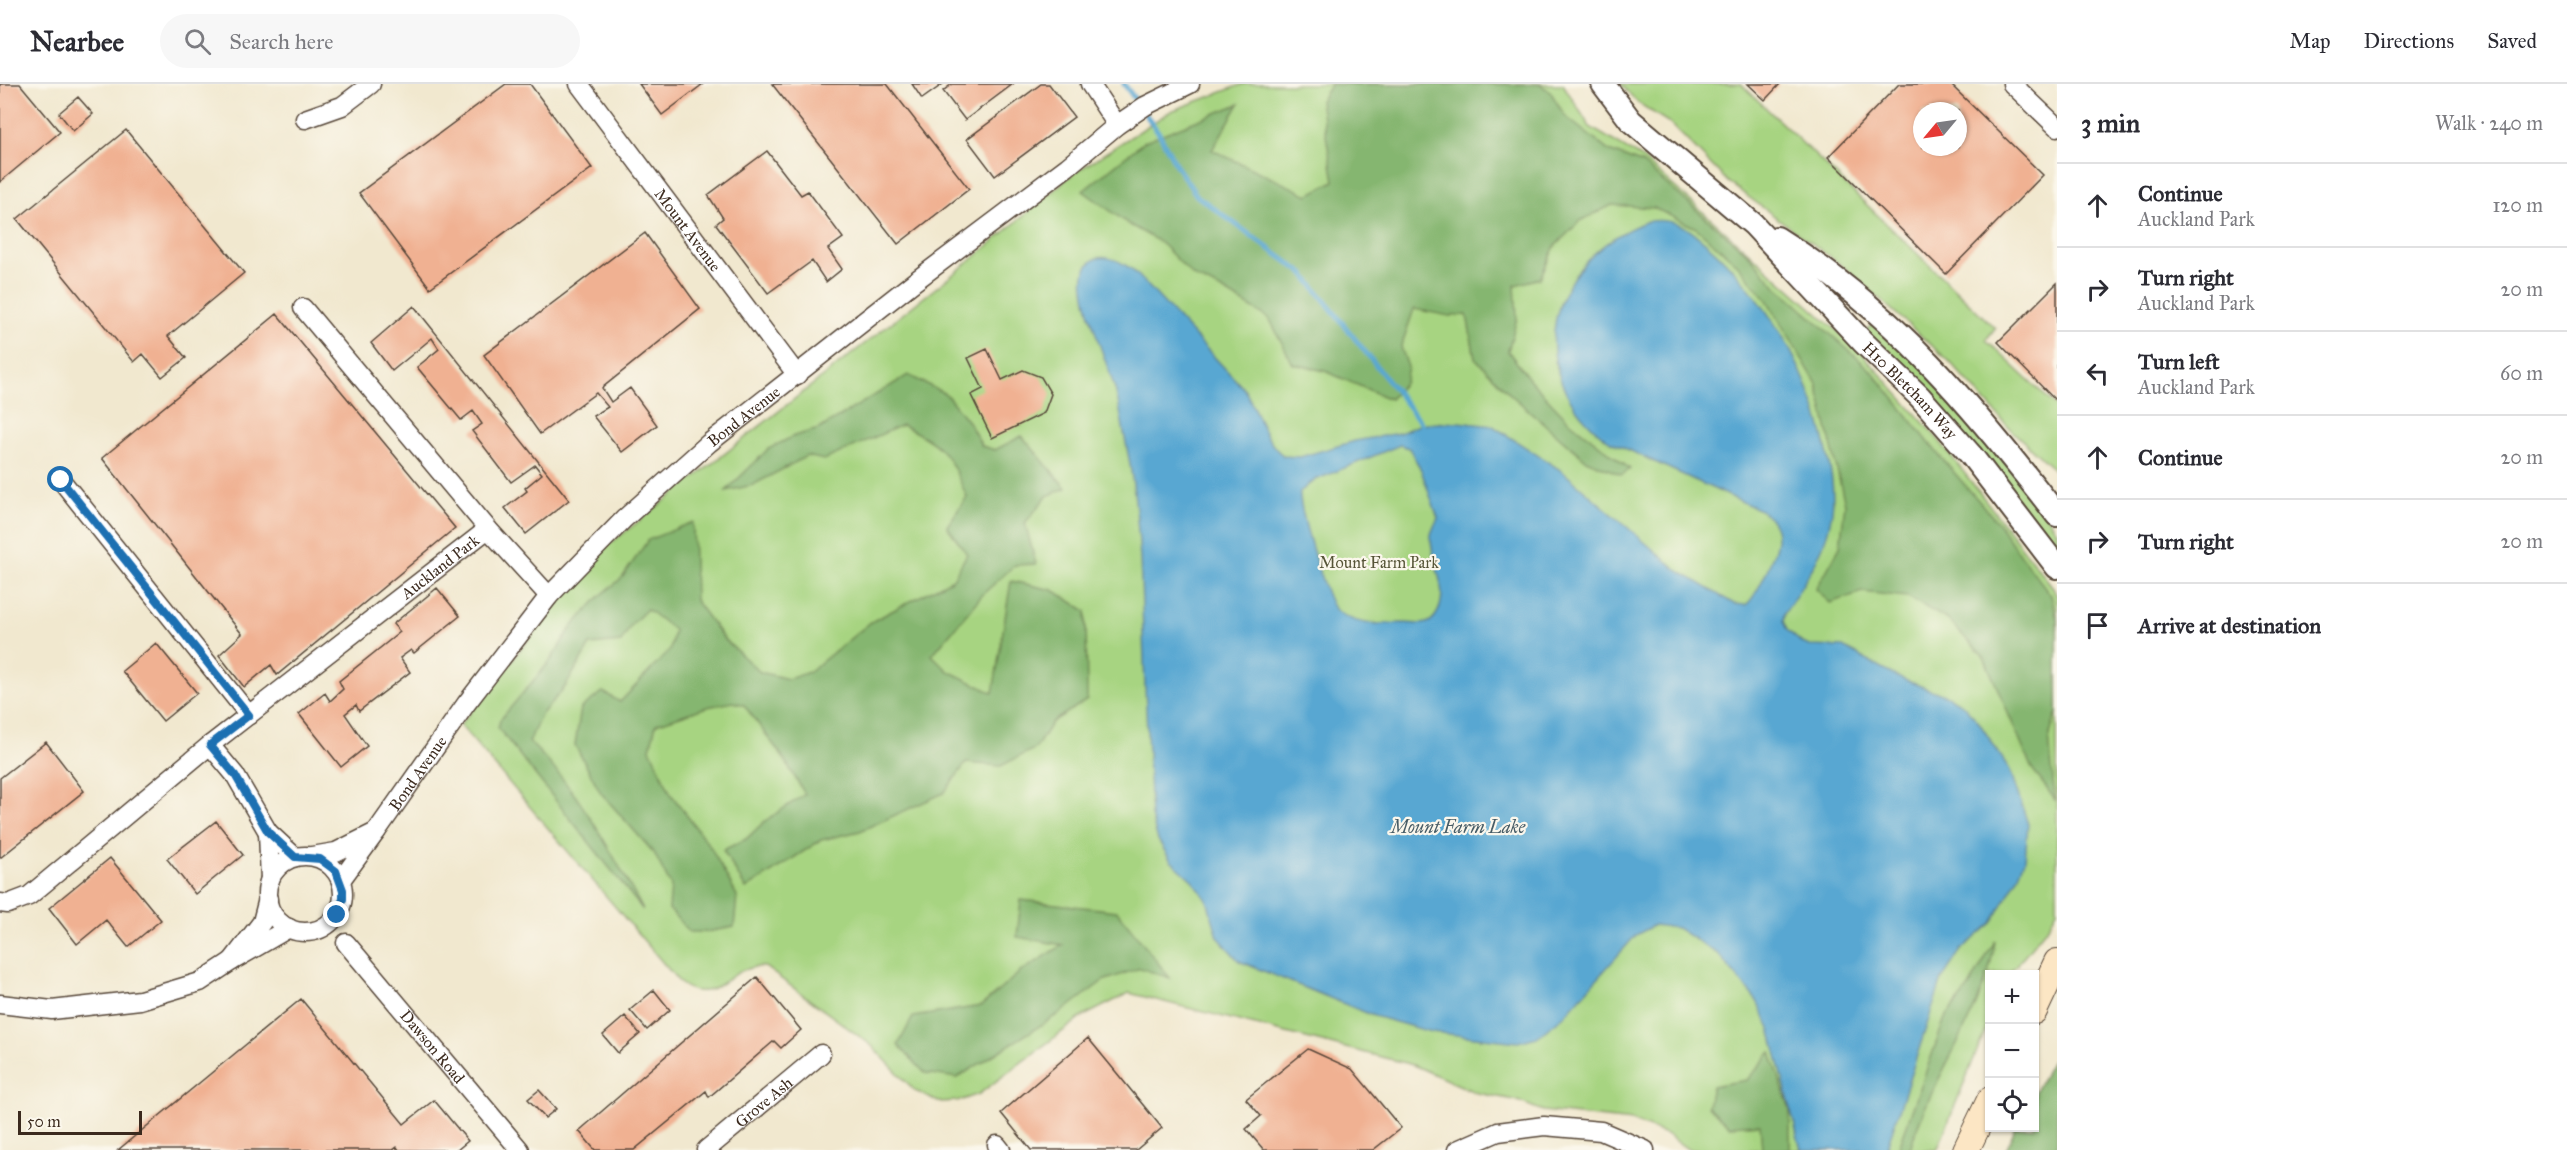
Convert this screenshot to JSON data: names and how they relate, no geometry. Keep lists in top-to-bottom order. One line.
{"streets":{"street":["Mount Avenue","H10 Bletcham Way","Bond Avenue","Auckland Park","Dawson Road","Grove Ash"]},"crossings":[["Mount Avenue","Bond Avenue"],["Bond Avenue","Dawson Road"]],"water":["Mount Farm Lake"],"parks":["Mount Farm Park"],"scale_bar":"50 m","north":"bottom left","page":{"header":"Nearbee","search":"Search here","nav":["Map","Directions","Saved"],"heading":["3 min","Walk · 240 m"],"list":[["Continue","Auckland Park","120 m"],["Turn right","Auckland Park","20 m"],["Turn left","Auckland Park","60 m"],["Continue","20 m"],["Turn right","20 m"],"Arrive at destination"],"map_buttons":["+","−"],"scale":"50 m"}}
